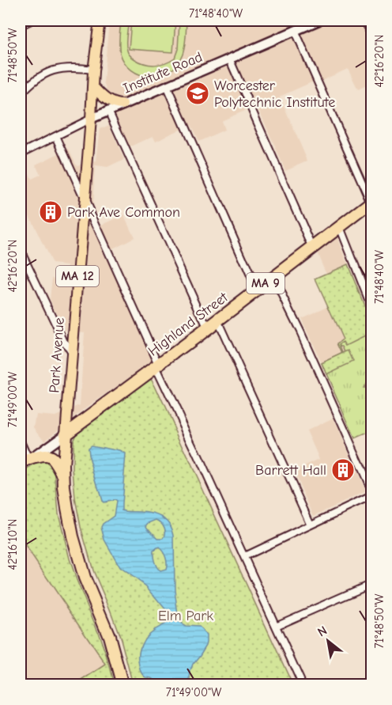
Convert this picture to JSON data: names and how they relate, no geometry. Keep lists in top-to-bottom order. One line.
{"streets":{"highway":["MA 9","Highland Street","Park Avenue"],"main road":["MA 12"],"street":["Institute Road"]},"crossings":[["Institute Road","Park Avenue"],["Highland Street","Park Avenue"]],"parks":["Elm Park"],"places":{"school or university":["Worcester Polytechnic Institute"],"building":["Park Ave Common","Barrett Hall"]},"north":"top left","coordinates":["71°48'40\"W","71°48'50\"W","42°16'20\"N","71°49'00\"W","42°16'10\"N"]}
